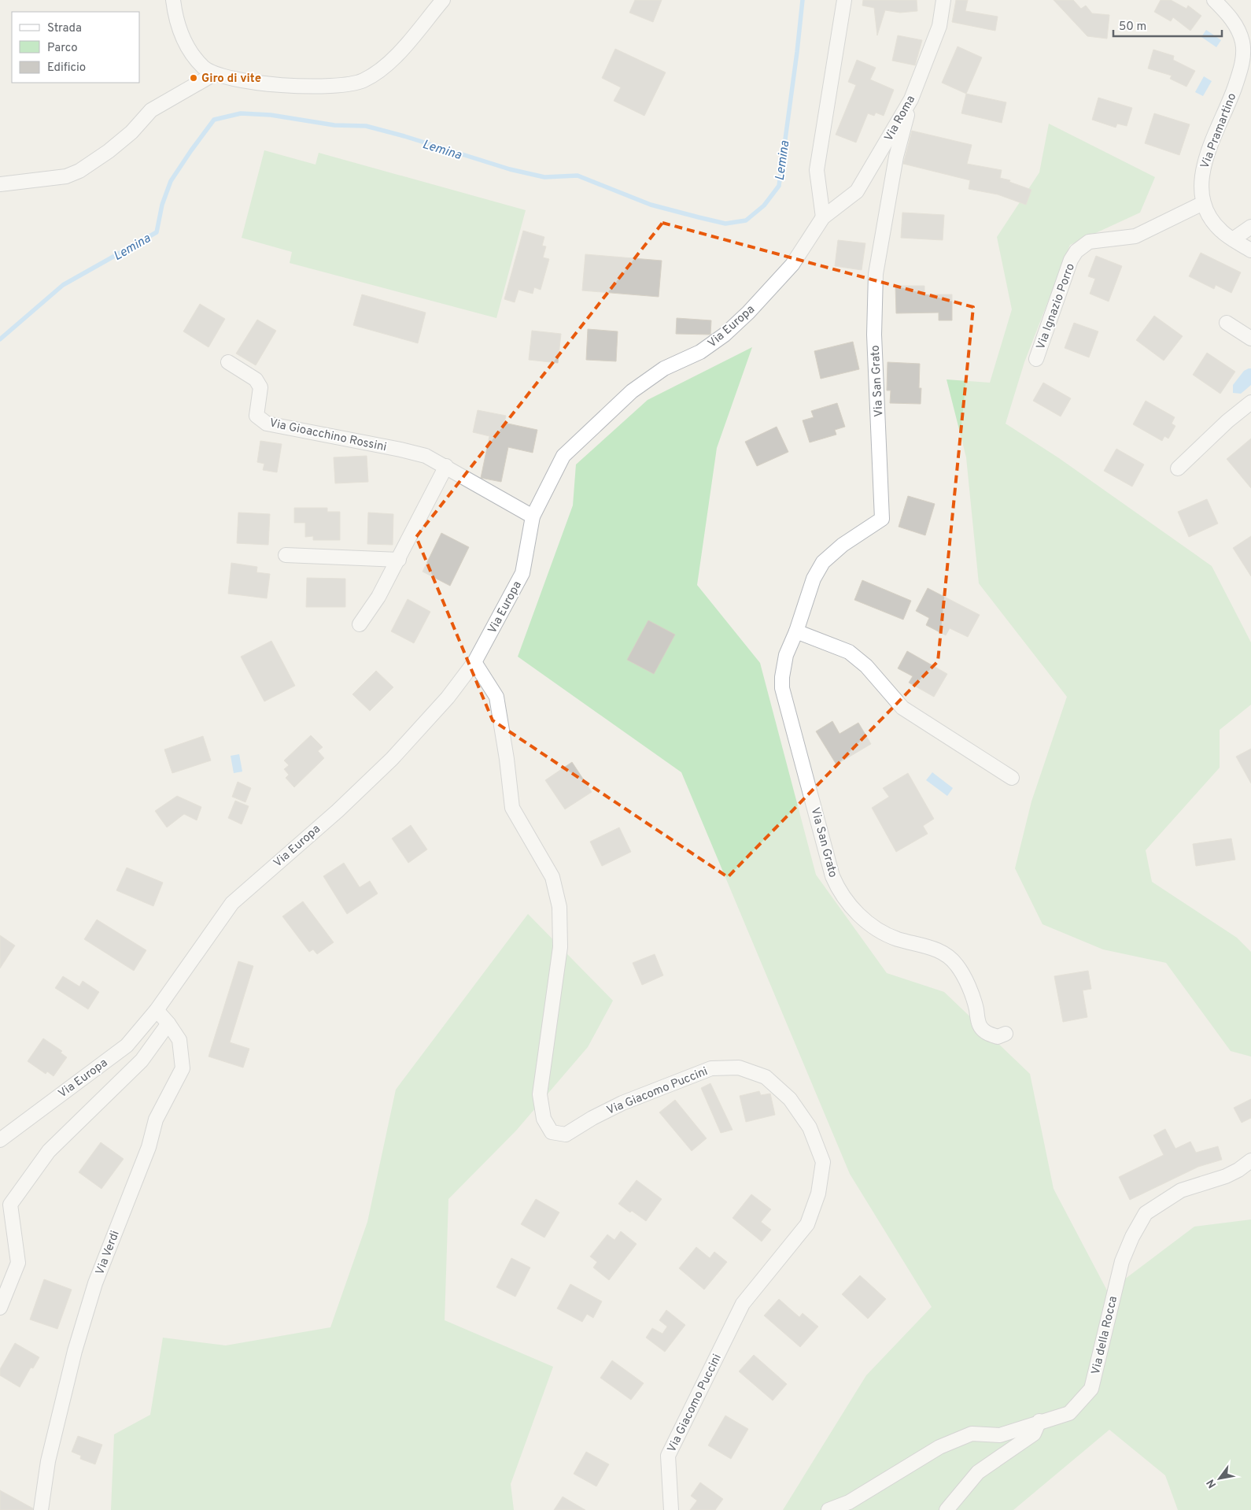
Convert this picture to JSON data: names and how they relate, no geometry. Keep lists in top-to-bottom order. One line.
{"streets":{"street":["Via Roma","Via Pramartino","Via Ignazio Porro","Via Europa","Via San Grato","Via Gioacchino Rossini","Via Giacomo Puccini","Via Verdi","Via della Rocca"]},"crossings":[["Via Roma","Via Europa"],["Via Roma","Via San Grato"],["Via Pramartino","Via Ignazio Porro"],["Via Europa","Via Gioacchino Rossini"],["Via Europa","Via Giacomo Puccini"],["Via Europa","Via Verdi"]],"water":["Lemina"],"places":["Giro di vite"],"legend":["Strada","Parco","Edificio"],"scale_bar":"50 m","north":"bottom left"}
